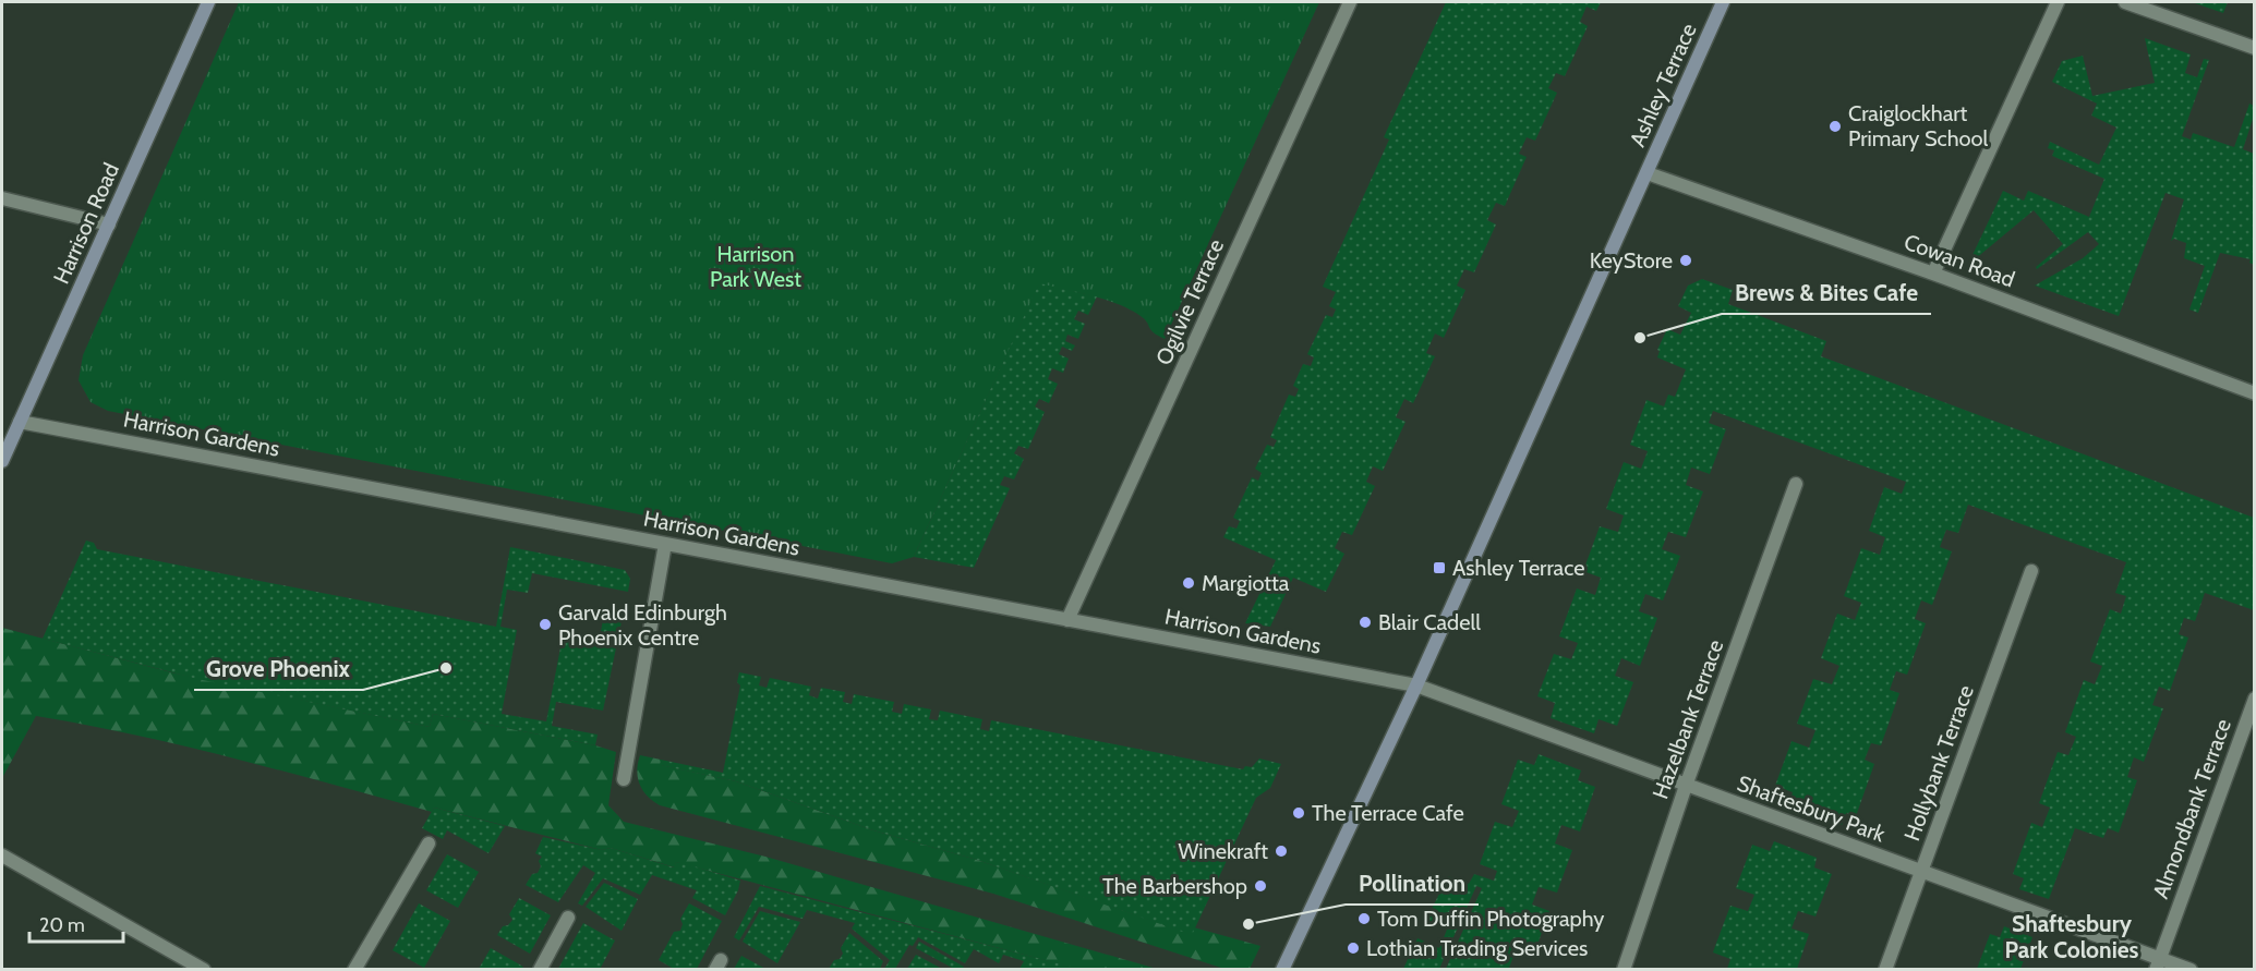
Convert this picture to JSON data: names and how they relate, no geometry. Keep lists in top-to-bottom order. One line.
{"streets":{"street":["Ashley Terrace","Harrison Road","Cowan Road","Ogilvie Terrace","Harrison Gardens","Hazelbank Terrace","Hollybank Terrace","Shaftesbury Park","Almondbank Terrace"]},"crossings":[["Ashley Terrace","Cowan Road"],["Ashley Terrace","Harrison Gardens"],["Ashley Terrace","Shaftesbury Park"],["Harrison Road","Harrison Gardens"],["Ogilvie Terrace","Harrison Gardens"],["Harrison Gardens","Shaftesbury Park"],["Hazelbank Terrace","Shaftesbury Park"],["Hollybank Terrace","Shaftesbury Park"],["Shaftesbury Park","Almondbank Terrace"]],"districts":["Shaftesbury Park Colonies"],"parks":["Harrison Park West"],"places":{"other":["Craiglockhart Primary School","KeyStore","Brews & Bites Cafe","Margiotta","Blair Cadell","Garvald Edinburgh Phoenix Centre","Grove Phoenix","The Terrace Cafe","Winekraft","The Barbershop","Tom Duffin Photography","Pollination","Lothian Trading Services"],"transit":["Ashley Terrace"]},"scale_bar":"20 m"}
